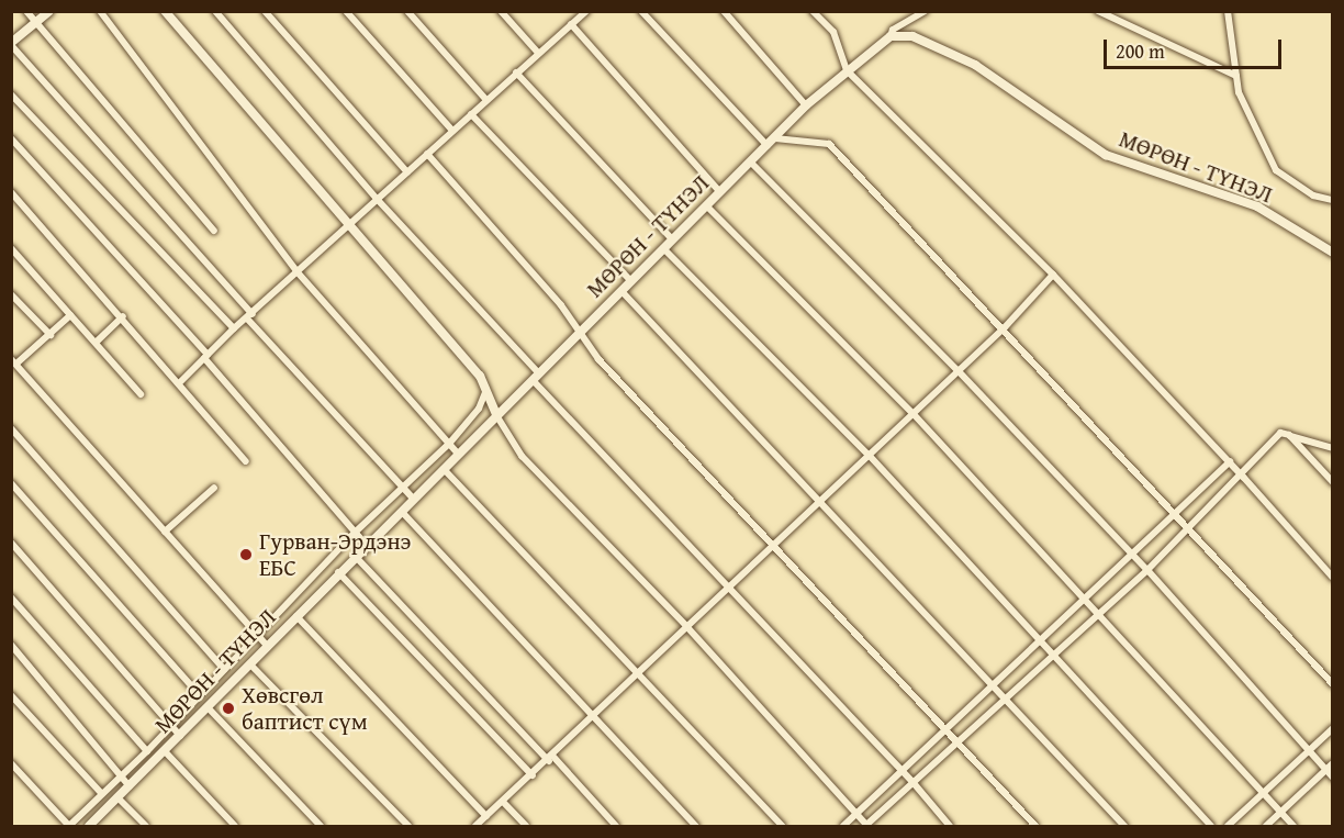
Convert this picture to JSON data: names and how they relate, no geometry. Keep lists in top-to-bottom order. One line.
{"streets":{"street":["МӨРӨН - ТҮНЭЛ"]},"places":["Гурван-Эрдэнэ ЕБС","Хөвсгөл баптист сүм"],"scale_bar":"200 m"}
